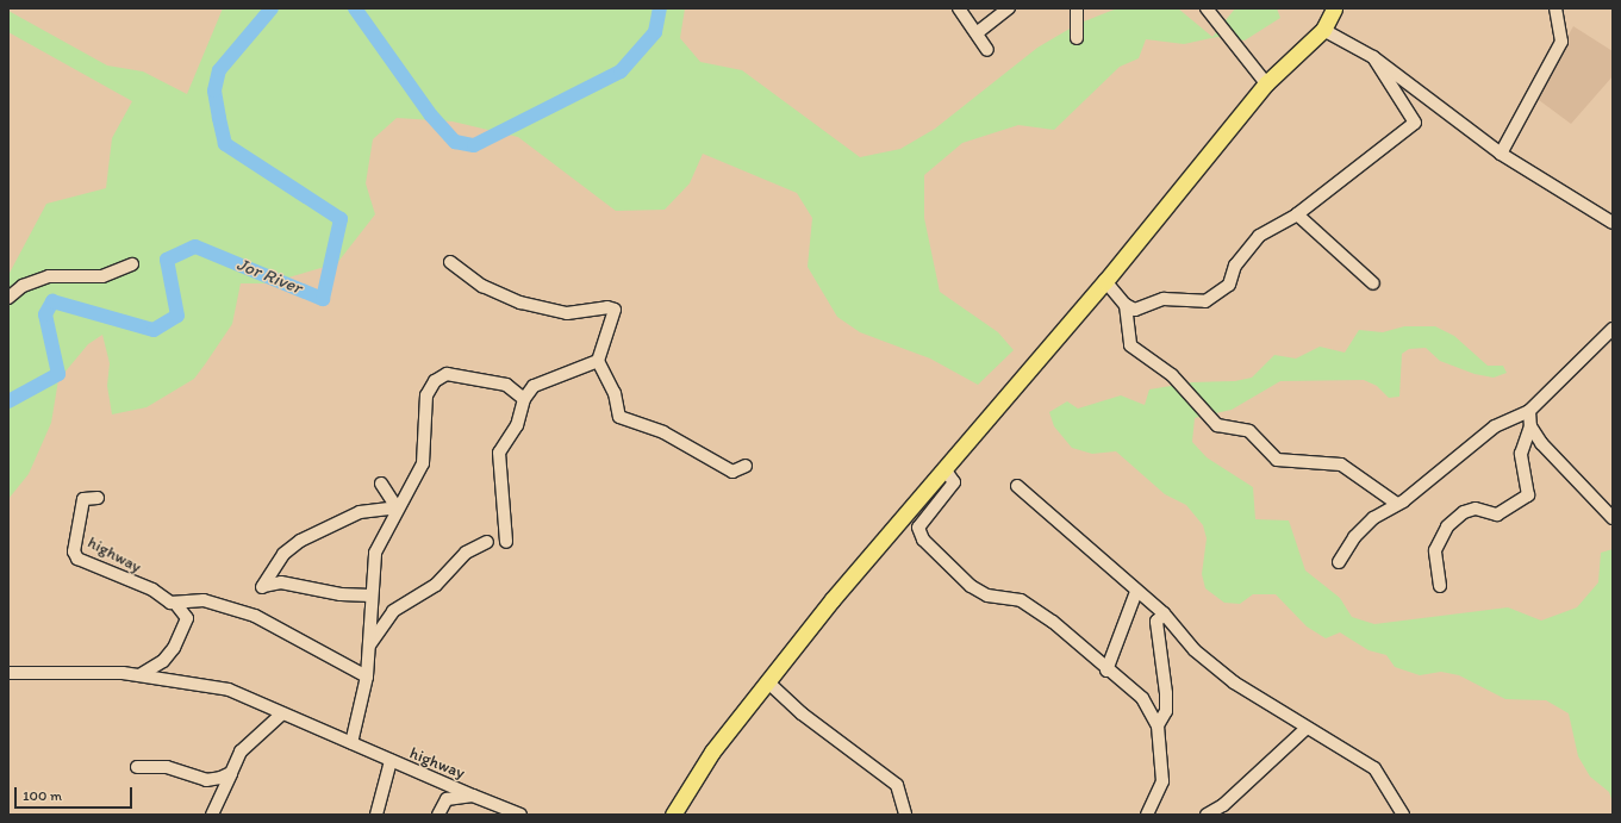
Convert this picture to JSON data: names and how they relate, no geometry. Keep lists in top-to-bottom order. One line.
{"streets":{"street":["highway"]},"water":["Jor River"],"scale_bar":"100 m"}
